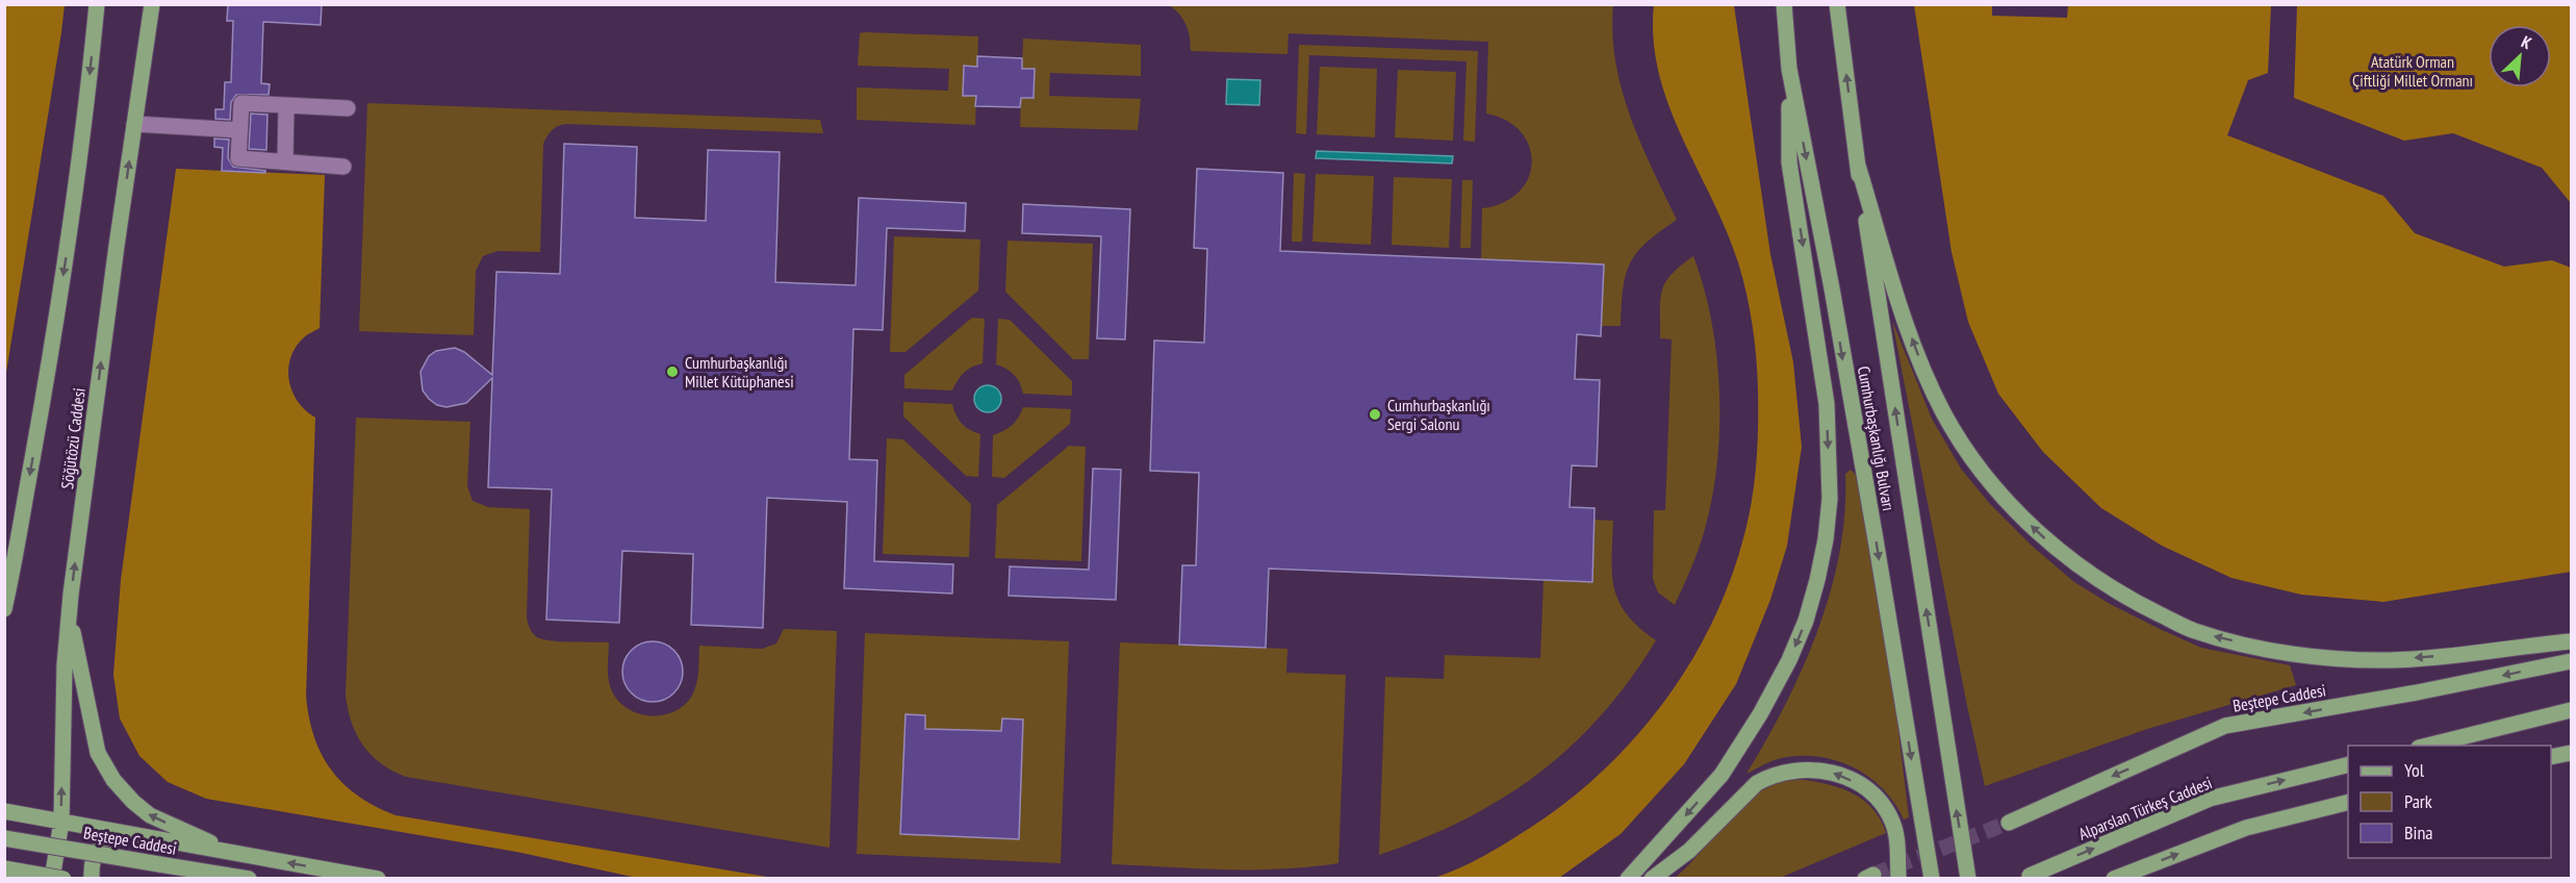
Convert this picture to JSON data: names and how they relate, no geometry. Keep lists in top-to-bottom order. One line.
{"streets":{"main road":["Söğütözü Caddesi","Cumhurbaşkanlığı Bulvarı","Beştepe Caddesi","Alparslan Türkeş Caddesi"]},"parks":["Atatürk Orman Çiftliği Millet Ormanı"],"places":["Cumhurbaşkanlığı Millet Kütüphanesi","Cumhurbaşkanlığı Sergi Salonu"],"legend":["Yol","Park","Bina"],"north":"top right"}
